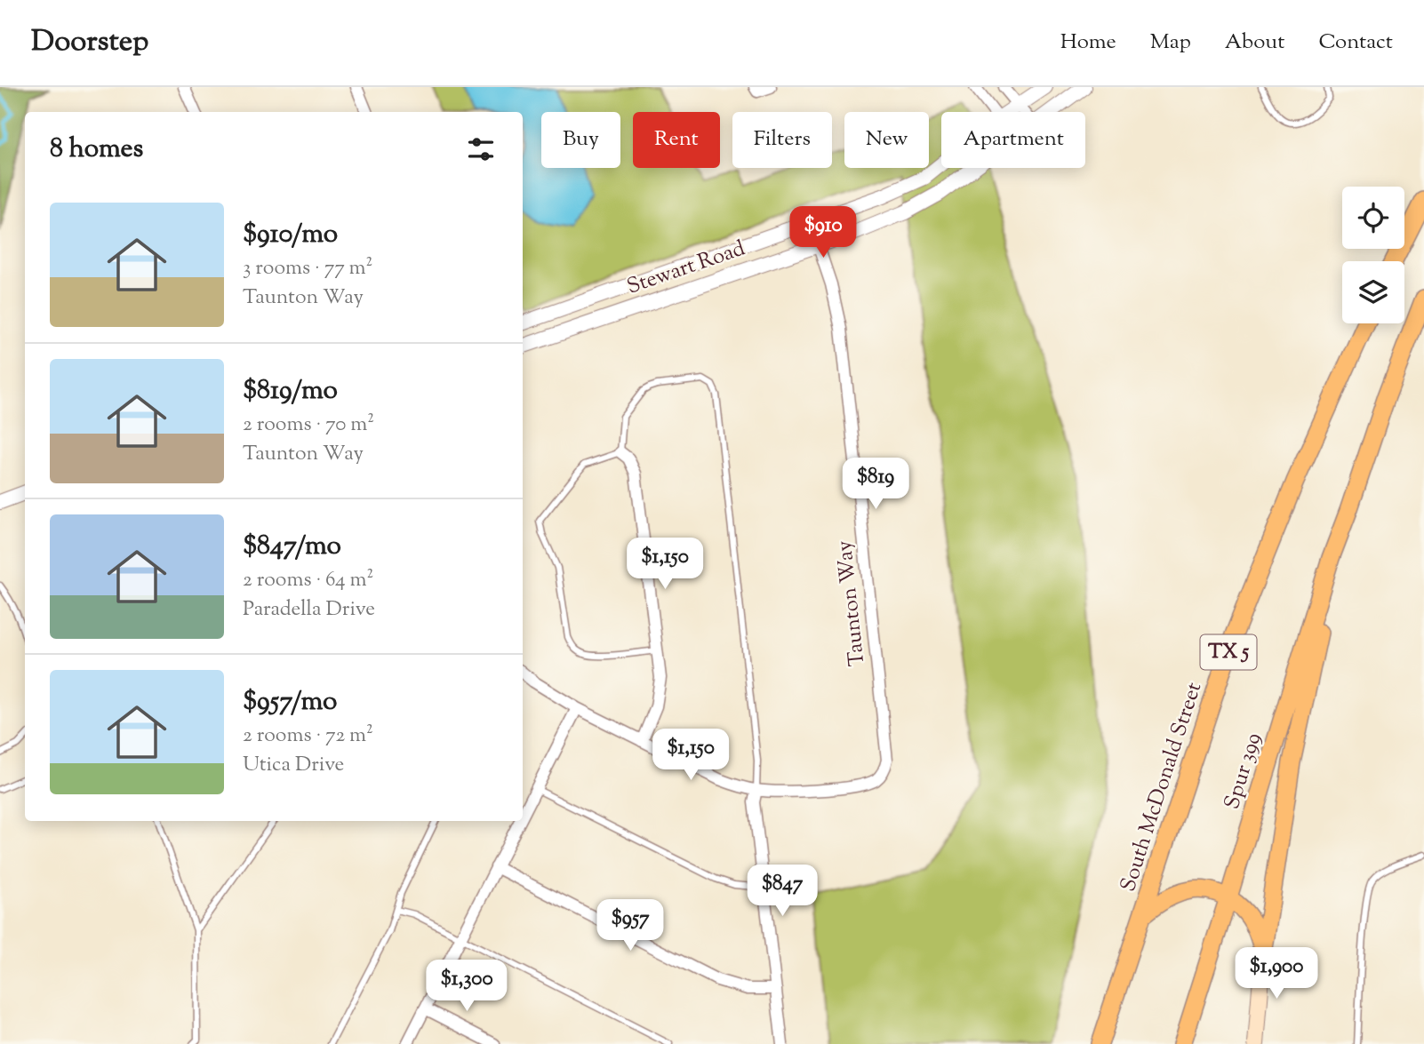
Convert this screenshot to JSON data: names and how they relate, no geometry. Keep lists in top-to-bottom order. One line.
{"streets":{"main road":["TX 5","Spur 399","South McDonald Street"],"street":["Stewart Road","Taunton Way"]},"crossings":[["Stewart Road","Taunton Way"],["TX 5","South McDonald Street"]],"page":{"header":"Doorstep","nav":["Home","Map","About","Contact"],"chip":["Buy","Rent","Filters","New","Apartment"],"heading":"8 homes","list":[{"name":"$910/mo","note":"3 rooms · 77 m² · Taunton Way"},{"name":"$819/mo","note":"2 rooms · 70 m² · Taunton Way"},{"name":"$847/mo","note":"2 rooms · 64 m² · Paradella Drive"},{"name":"$957/mo","note":"2 rooms · 72 m² · Utica Drive"}],"price":["$910","$819","$1,150","$1,150","$847","$957","$1,900","$1,300"]}}
